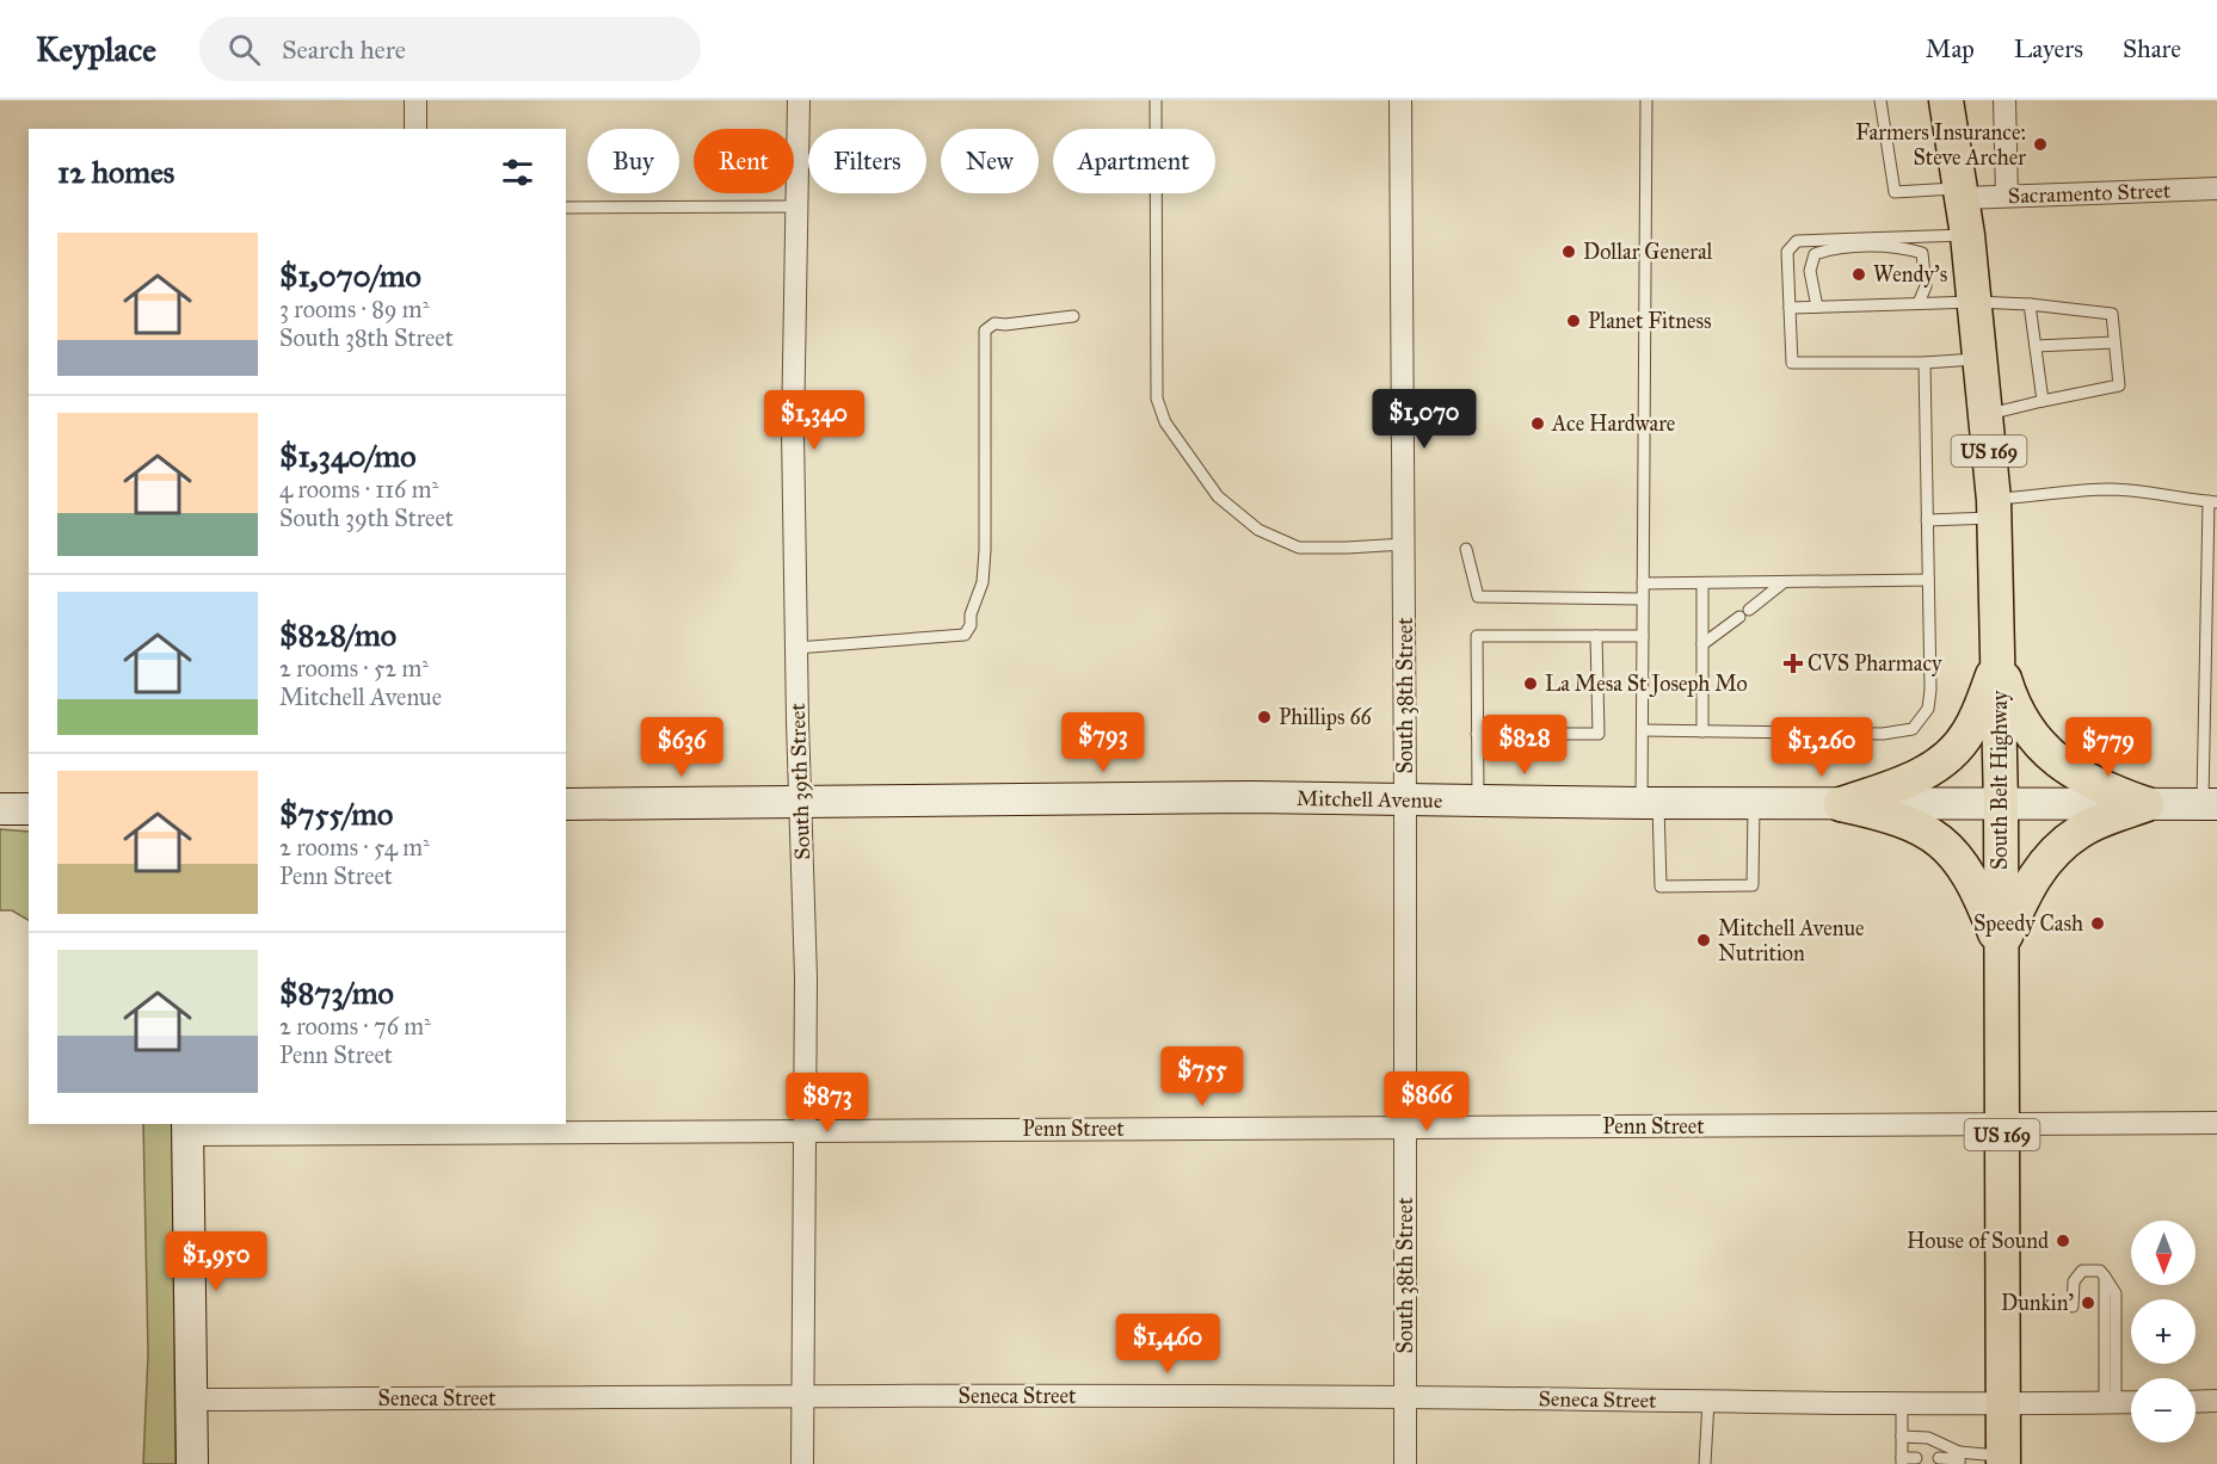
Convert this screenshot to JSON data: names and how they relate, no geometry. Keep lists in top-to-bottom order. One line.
{"streets":{"main road":["US 169","South Belt Highway"],"street":["Sacramento Street","South 38th Street","South 39th Street","Mitchell Avenue","Penn Street","Seneca Street"]},"crossings":[["Sacramento Street","South Belt Highway"],["South 38th Street","Mitchell Avenue"],["South 38th Street","Penn Street"],["South 38th Street","Seneca Street"],["South Belt Highway","Mitchell Avenue"],["South Belt Highway","Penn Street"],["South Belt Highway","Seneca Street"],["South 39th Street","Mitchell Avenue"],["South 39th Street","Penn Street"],["South 39th Street","Seneca Street"]],"places":{"other":["Farmers Insurance: Steve Archer","Dollar General","Wendy's","Planet Fitness","Ace Hardware","La Mesa St Joseph Mo","Phillips 66","Speedy Cash","Mitchell Avenue Nutrition","House of Sound","Dunkin'"],"health":["CVS Pharmacy"]},"north":"bottom","page":{"header":"Keyplace","search":"Search here","nav":["Map","Layers","Share"],"chip":["Buy","Rent","Filters","New","Apartment"],"heading":"12 homes","list":[{"name":"$1,070/mo","note":"3 rooms · 89 m² · South 38th Street"},{"name":"$1,340/mo","note":"4 rooms · 116 m² · South 39th Street"},{"name":"$828/mo","note":"2 rooms · 52 m² · Mitchell Avenue"},{"name":"$755/mo","note":"2 rooms · 54 m² · Penn Street"},{"name":"$873/mo","note":"2 rooms · 76 m² · Penn Street"}],"price":["$1,070","$1,340","$793","$828","$636","$1,260","$779","$755","$866","$873","$1,950","$1,460"],"map_buttons":["+","−"]}}
